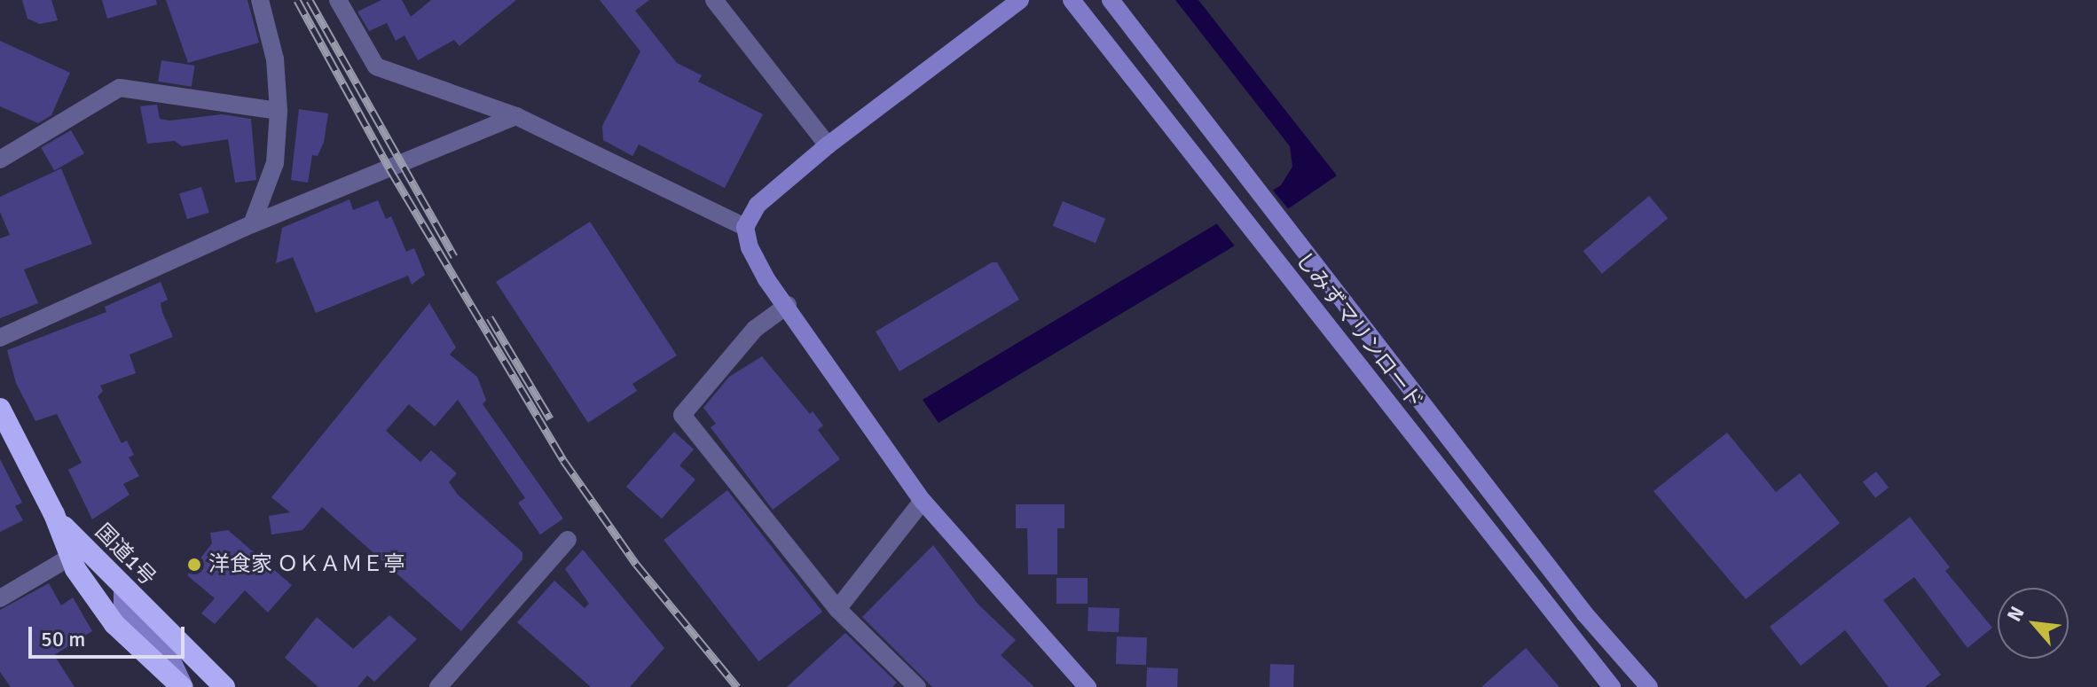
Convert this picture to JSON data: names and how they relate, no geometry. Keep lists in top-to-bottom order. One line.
{"streets":{"highway":["国道1号"],"street":["しみずマリンロード"]},"places":["洋食家 ＯＫＡＭＥ亭"],"scale_bar":"50 m","north":"top left"}
